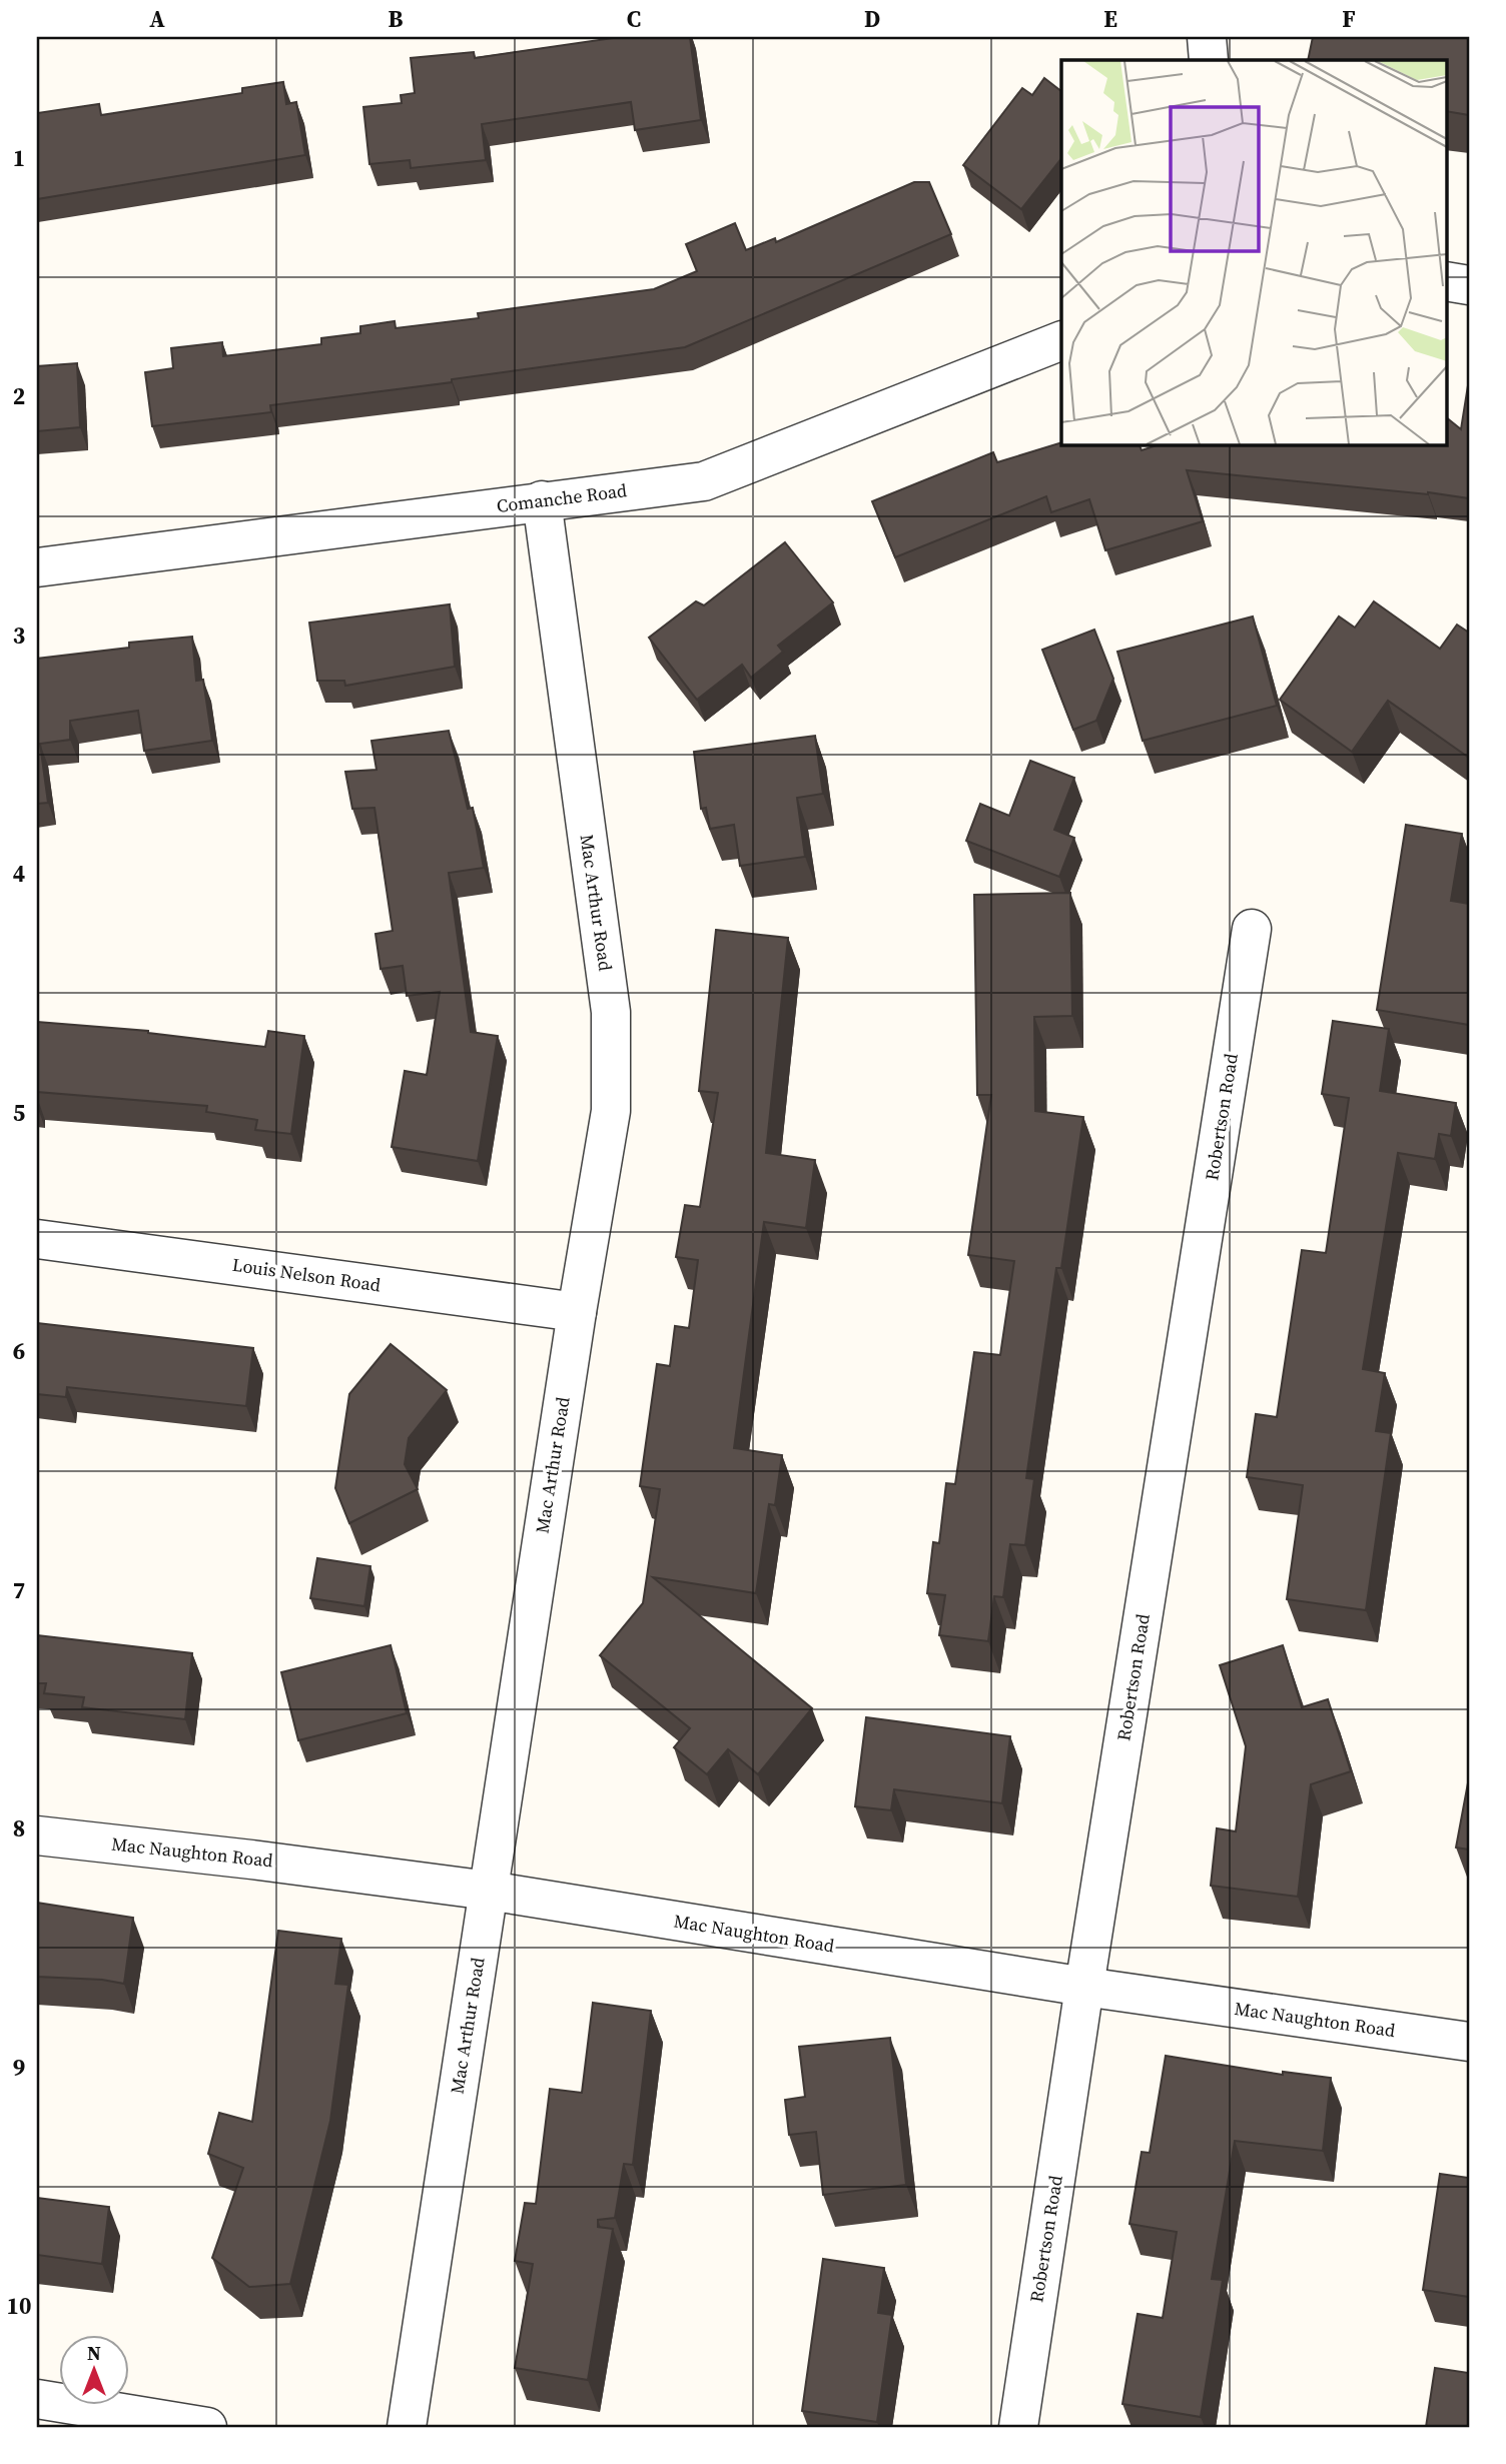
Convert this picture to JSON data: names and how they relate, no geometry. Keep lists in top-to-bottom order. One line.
{"streets":{"street":["Comanche Road","Mac Arthur Road","Robertson Road","Louis Nelson Road","Mac Naughton Road"]},"crossings":[["Comanche Road","Mac Arthur Road"],["Mac Arthur Road","Louis Nelson Road"],["Mac Arthur Road","Mac Naughton Road"],["Robertson Road","Mac Naughton Road"]],"north":"top","grid":{"columns":["A","B","C","D","E","F"],"rows":["1","2","3","4","5","6","7","8","9","10"]}}
